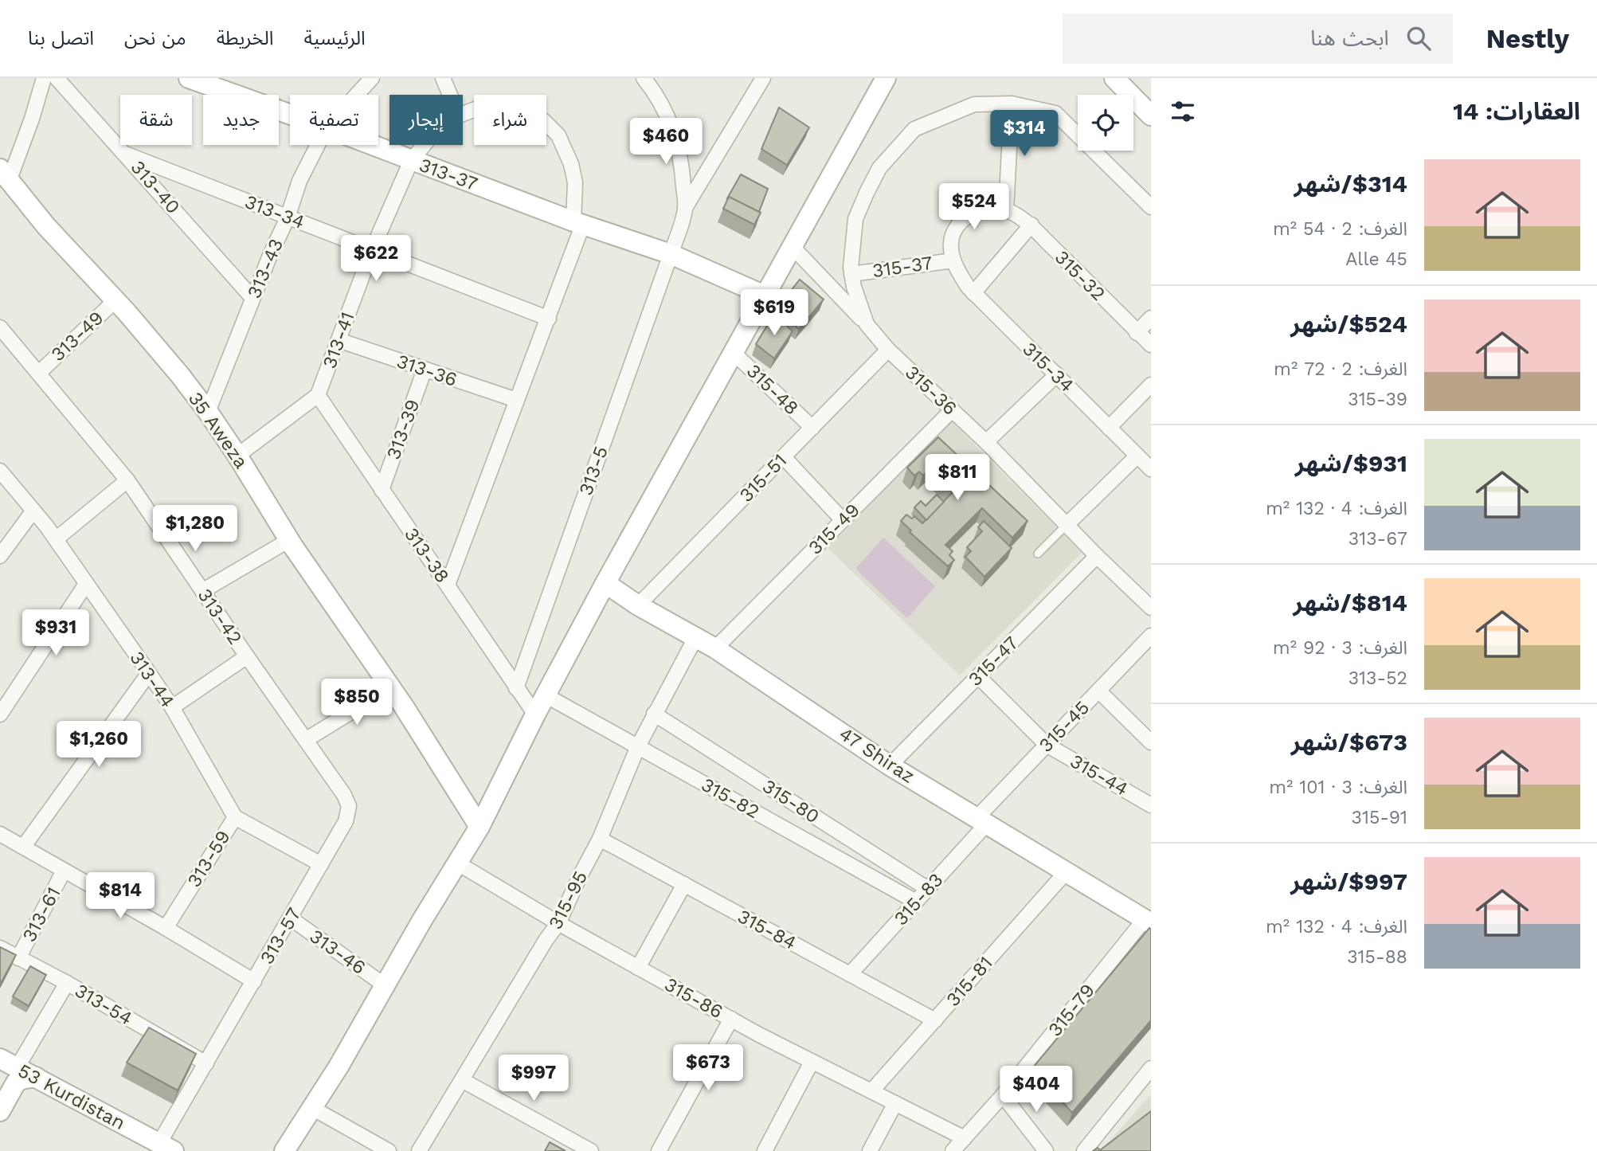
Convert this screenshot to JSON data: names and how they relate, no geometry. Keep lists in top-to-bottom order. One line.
{"streets":{"street":["313-37","313-40","313-34","315-37","313-43","315-32","313-49","313-41","315-34","313-36","315-48","315-36","313-39","35 Aweza","313-5","315-51","315-49","313-38","313-42","315-47","313-44","315-45","47 Shiraz","315-44","315-82","315-80","313-59","315-83","315-95","313-61","315-84","313-57","313-46","315-81","315-86","313-54","315-79","53 Kurdistan"]},"crossings":[["313-37","313-41"],["313-37","313-5"],["313-40","313-34"],["313-40","313-43"],["313-34","313-43"],["313-34","313-41"],["315-37","315-34"],["315-37","315-36"],["313-43","35 Aweza"],["313-49","35 Aweza"],["313-49","313-42"],["313-41","313-36"],["313-41","313-38"],["313-36","313-39"],["315-48","315-51"],["315-36","315-51"],["315-36","315-49"],["315-36","315-47"],["313-39","313-38"],["313-5","313-38"],["315-51","47 Shiraz"],["315-49","47 Shiraz"],["313-42","313-57"],["315-47","47 Shiraz"],["315-47","315-44"],["313-44","313-59"],["315-45","47 Shiraz"],["315-45","315-44"],["315-45","315-83"],["47 Shiraz","315-83"],["47 Shiraz","315-95"],["47 Shiraz","315-81"],["47 Shiraz","315-79"],["315-82","315-83"],["315-82","315-95"],["315-80","315-83"],["315-80","315-95"],["315-83","315-84"],["315-95","315-84"],["315-95","315-86"],["313-61","313-54"],["315-84","315-81"],["313-57","313-46"],["313-57","313-54"],["313-57","53 Kurdistan"],["315-81","315-86"],["315-86","315-79"]],"page":{"header":"Nestly","search":"ابحث هنا","nav":["الرئيسية","الخريطة","من نحن","اتصل بنا"],"heading":"العقارات: 14","chip":["شراء","إيجار","تصفية","جديد","شقة"],"price":["$314","$460","$524","$622","$619","$811","$1,280","$931","$850","$1,260","$814","$673","$997","$404"],"list":[{"name":"$314/شهر","note":"الغرف: 2 · 54 m² · 45 Alle"},{"name":"$524/شهر","note":"الغرف: 2 · 72 m² · 315-39"},{"name":"$931/شهر","note":"الغرف: 4 · 132 m² · 313-67"},{"name":"$814/شهر","note":"الغرف: 3 · 92 m² · 313-52"},{"name":"$673/شهر","note":"الغرف: 3 · 101 m² · 315-91"},{"name":"$997/شهر","note":"الغرف: 4 · 132 m² · 315-88"}]}}
